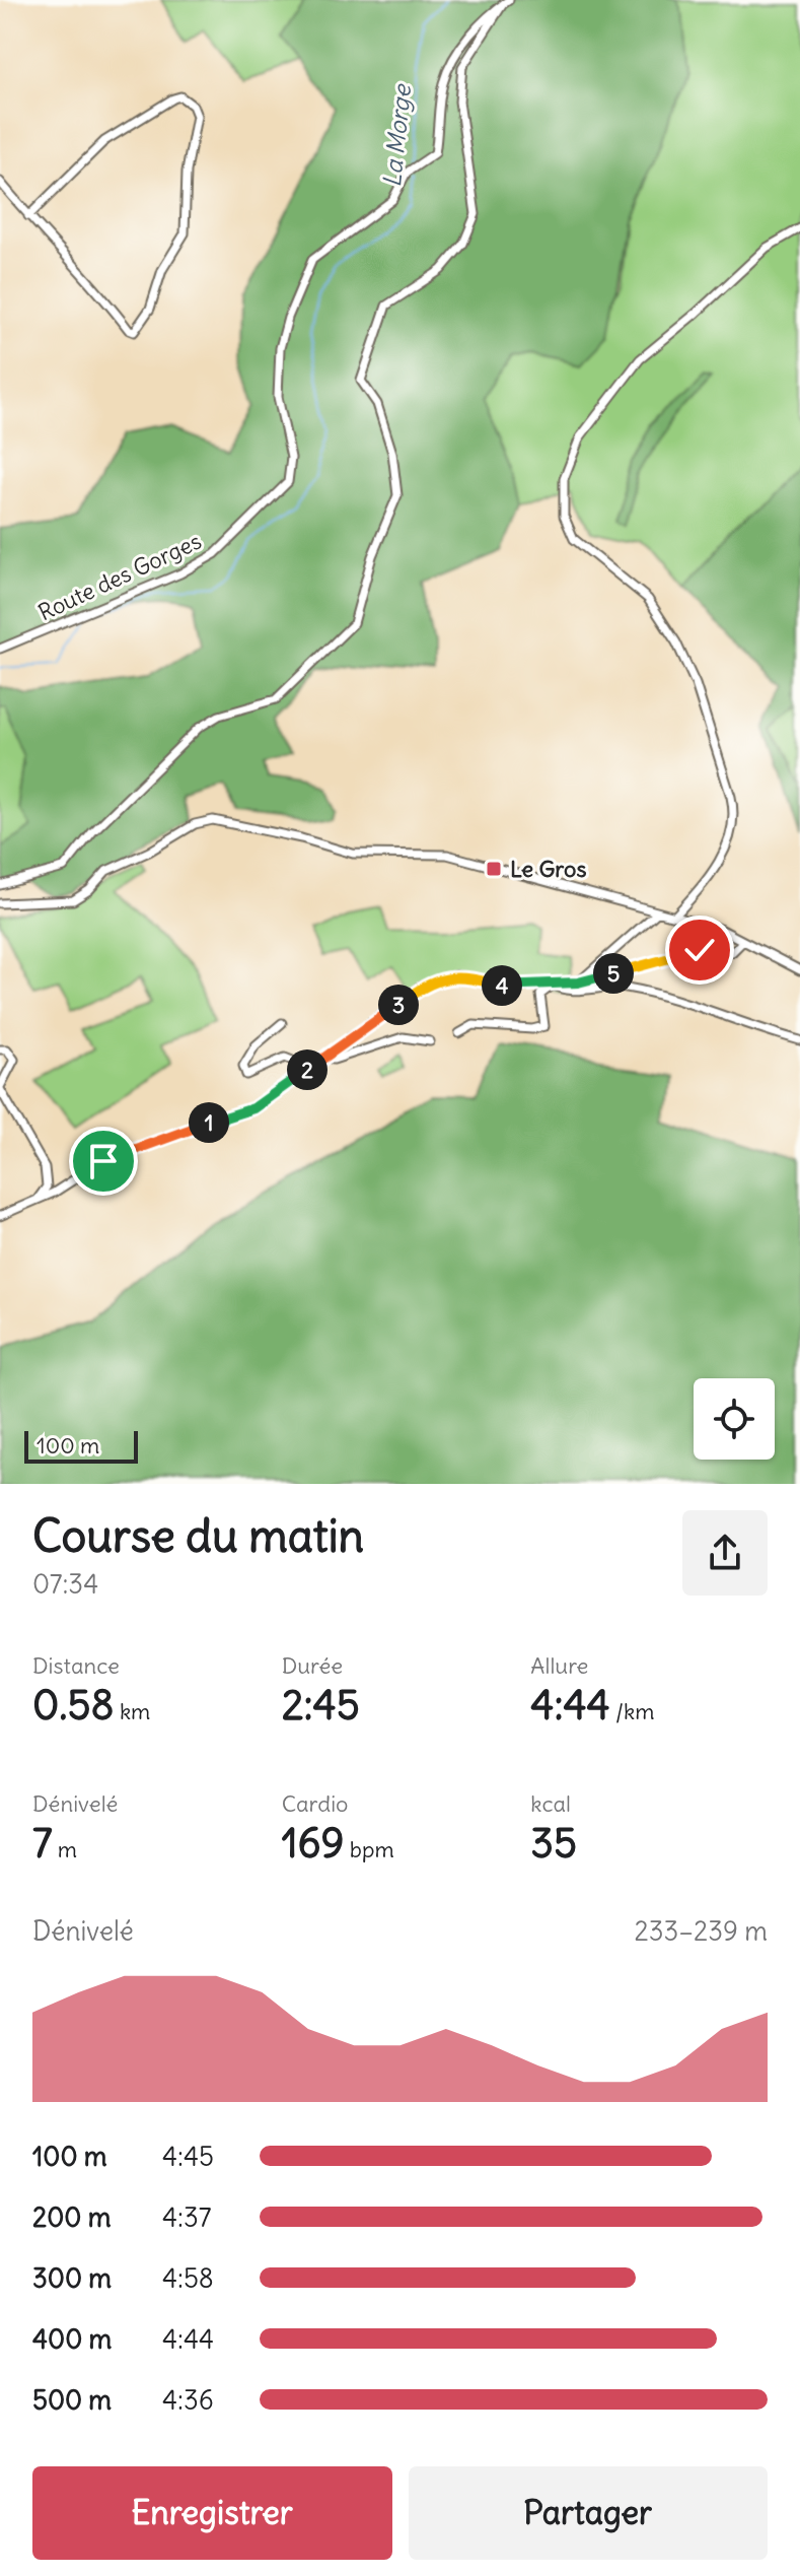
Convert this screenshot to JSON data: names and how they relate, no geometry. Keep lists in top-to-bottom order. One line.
{"streets":{"street":["Route des Gorges"]},"water":["La Morge"],"places":{"transit":["Le Gros"]},"scale_bar":"100 m","page":{"pins":["5","4","3","2","1"],"scale":"100 m","heading":["Course du matin","07:34"],"stats":[["Distance","0.58 km"],["Durée","2:45"],["Allure","4:44 /km"],["Dénivelé","7 m"],["Cardio","169 bpm"],["kcal","35"]],"chart":["Dénivelé","233–239 m"],"list":[{"name":"100 m","note":"4:45"},{"name":"200 m","note":"4:37"},{"name":"300 m","note":"4:58"},{"name":"400 m","note":"4:44"},{"name":"500 m","note":"4:36"}],"buttons":["Enregistrer","Partager"]}}
